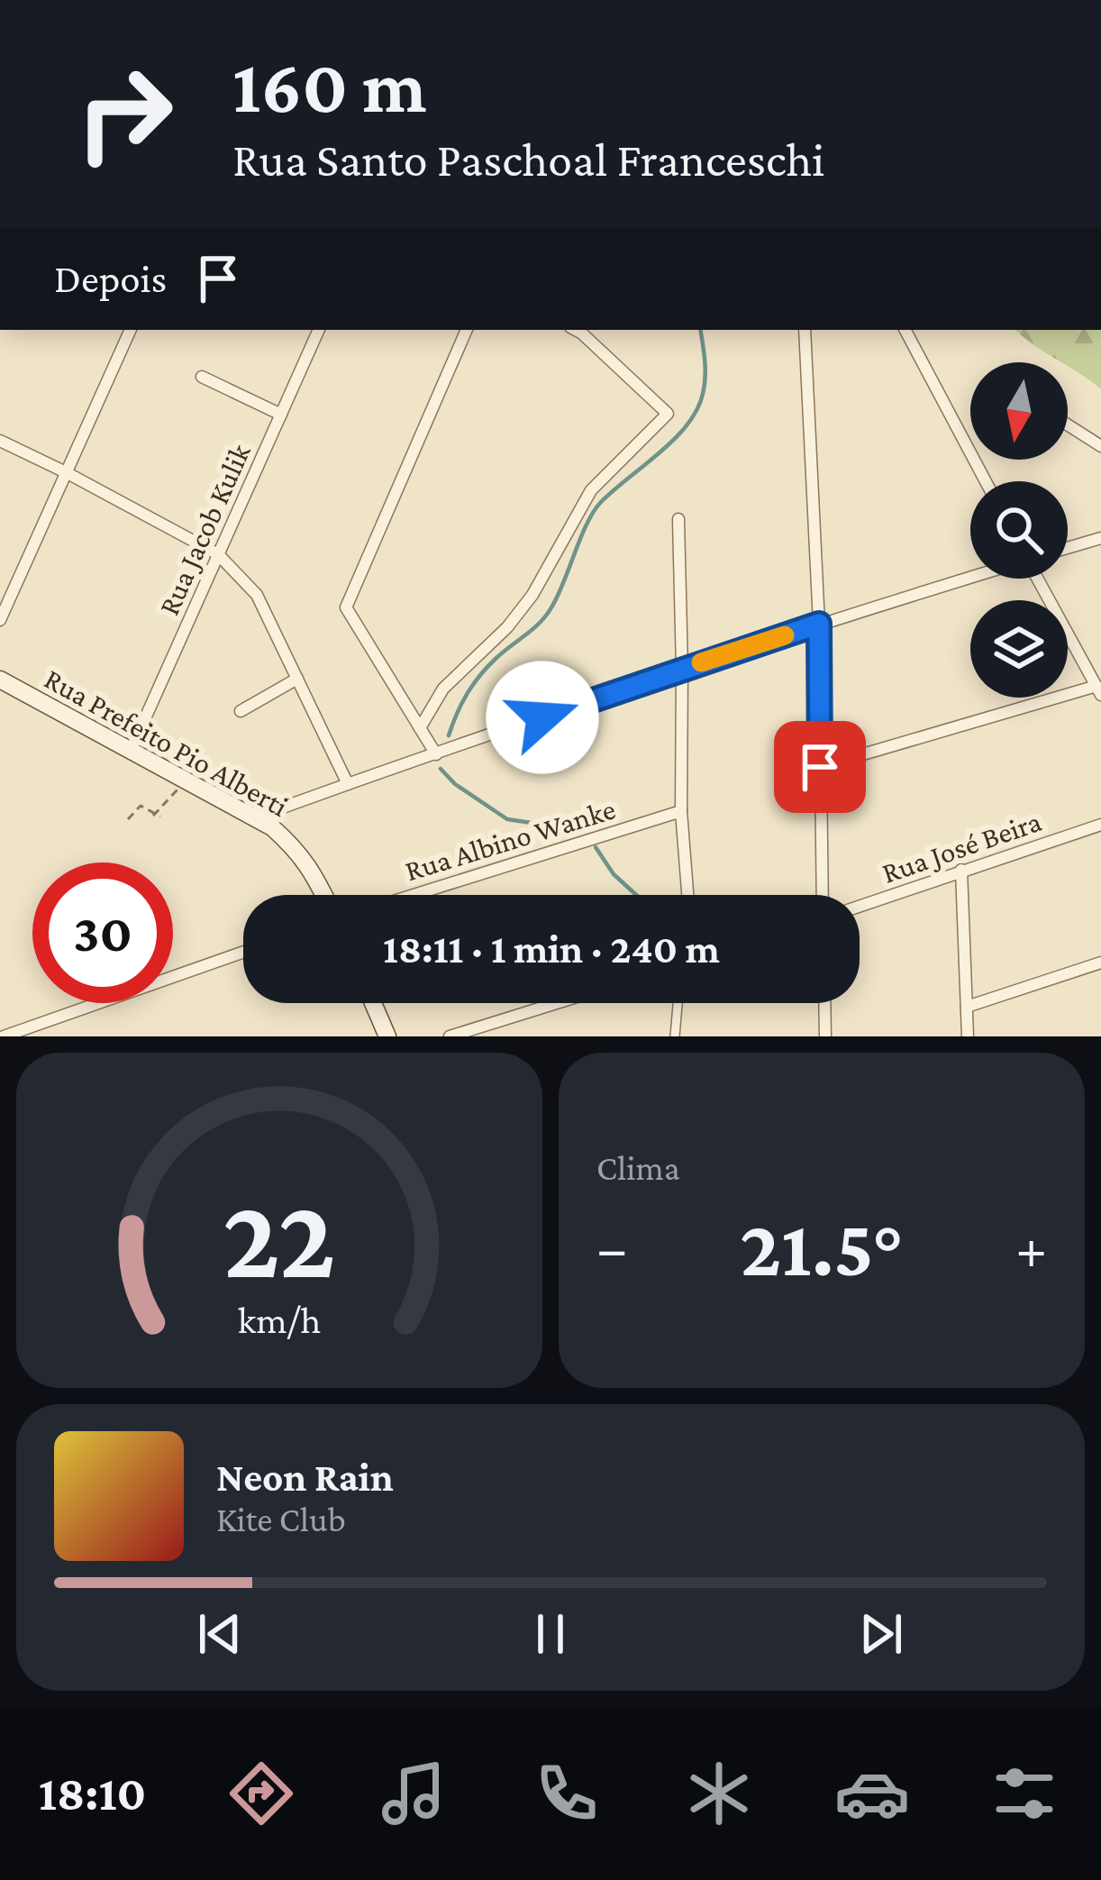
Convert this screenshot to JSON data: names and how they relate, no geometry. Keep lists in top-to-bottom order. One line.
{"streets":{"main road":["Rua Prefeito Pio Alberti"],"street":["Rua Jacob Kulik","Rua Albino Wanke","Rua José Beira"]},"crossings":[["Rua Jacob Kulik","Rua Prefeito Pio Alberti"]],"north":"bottom","page":{"turn":["160 m","Rua Santo Paschoal Franceschi"],"then":"Depois","limit":"30","trip":"18:11 · 1 min · 240 m","tile":"Clima","heat":["−","21.5°","+"],"song":["Neon Rain","Kite Club"],"tabs":"18:10","gauge":["22","km/h"]}}
